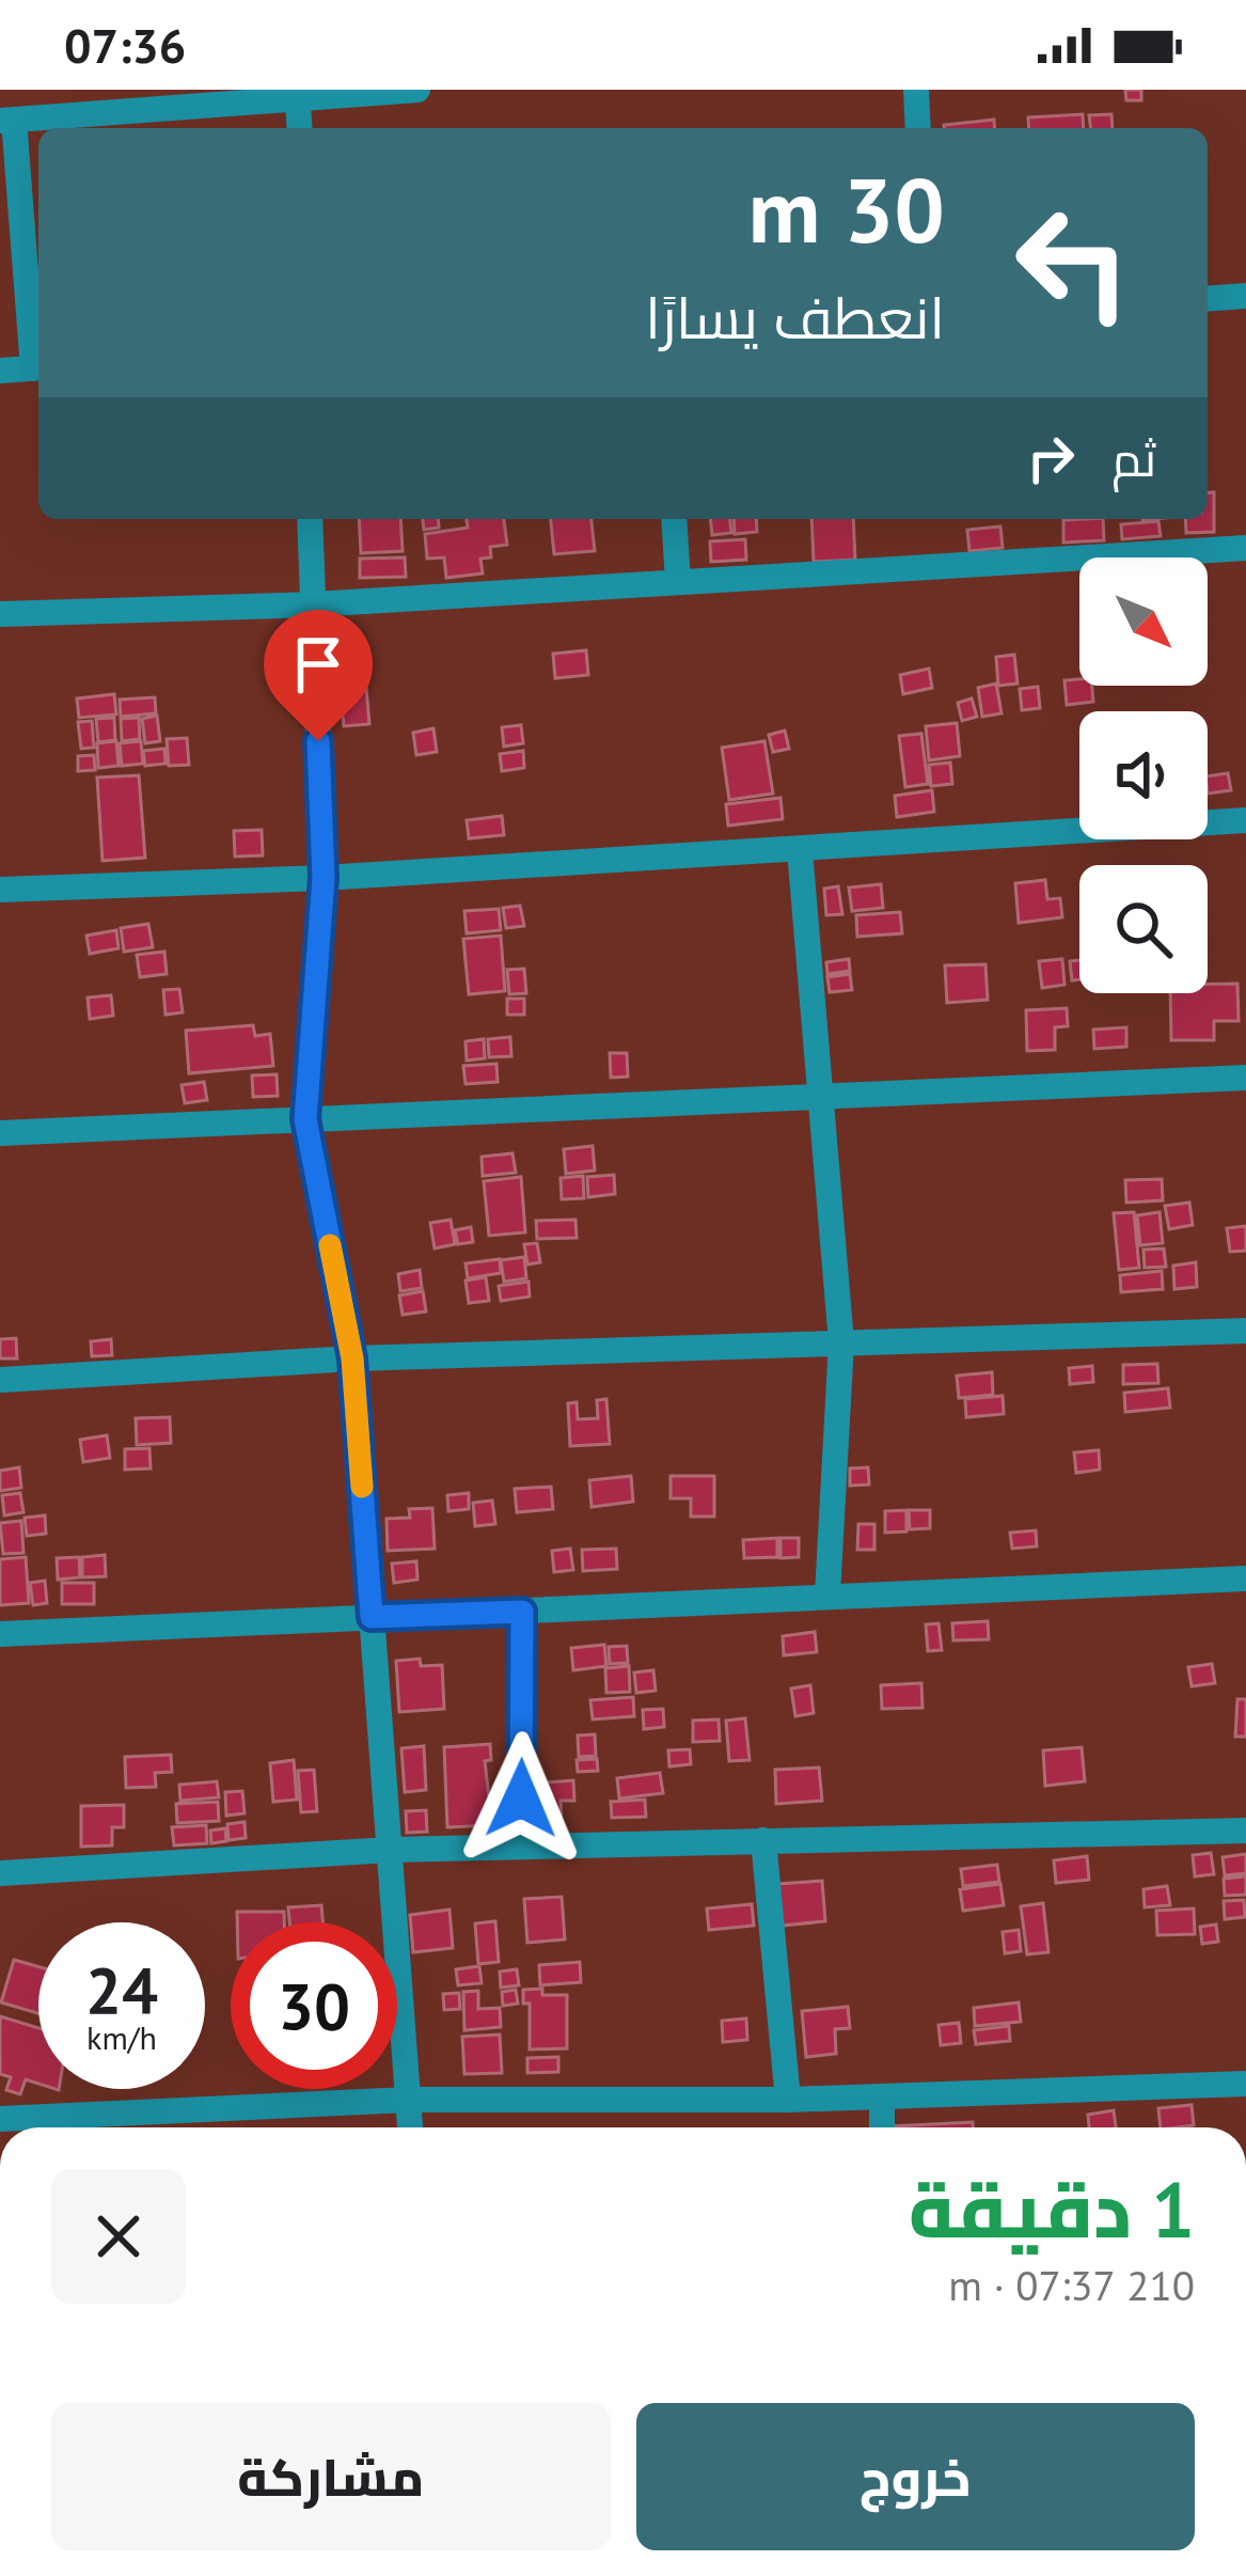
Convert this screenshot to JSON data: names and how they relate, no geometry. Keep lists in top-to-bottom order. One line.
{"north":"bottom right","page":{"status":"07:36","turn":["30 m","انعطف يسارًا"],"then":"ثم","speed":"24 km/h","limit":"30","heading":["1 دقيقة","210 m · 07:37"],"buttons":["خروج","مشاركة"]}}
